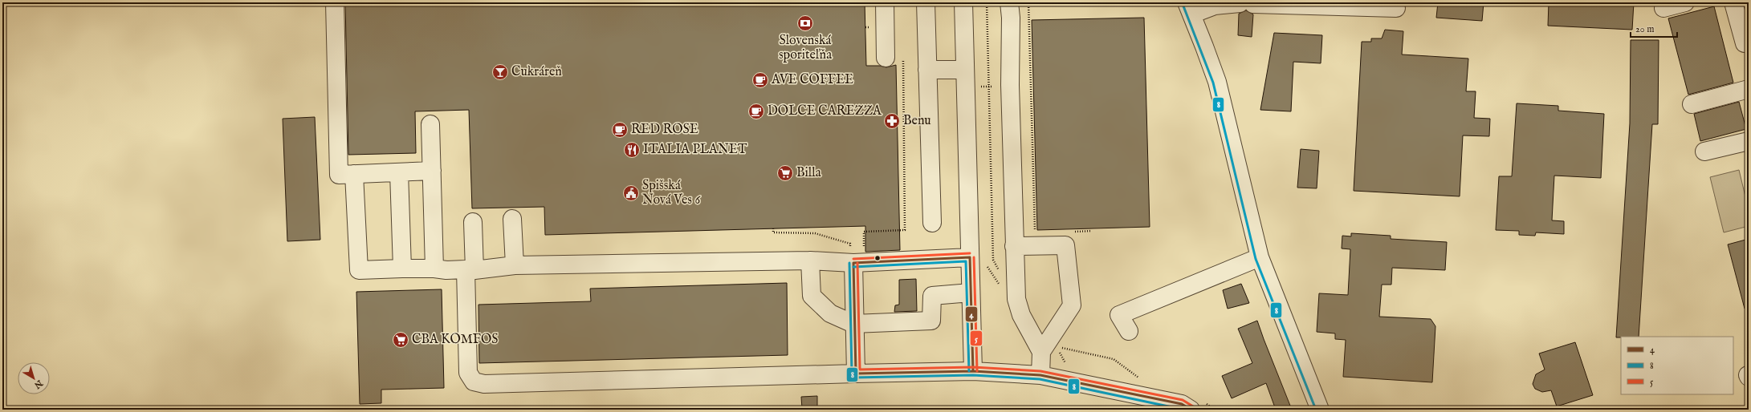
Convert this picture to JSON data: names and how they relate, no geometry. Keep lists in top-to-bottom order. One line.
{"places":{"bank":["Slovenská sporiteľňa"],"bar":["Cukráreň"],"cafe":["AVE COFFEE","DOLCE CAREZZA","RED ROSE"],"pharmacy":["Benu"],"restaurant":["ITALIA PLANET"],"supermarket":["Billa","CBA KOMFOS"],"public building":["Spišská Nová Ves 6"]},"lines":["transit line 8","transit line 5","transit line 4"],"legend":["4","8","5"],"scale_bar":"20 m","north":"bottom right"}
